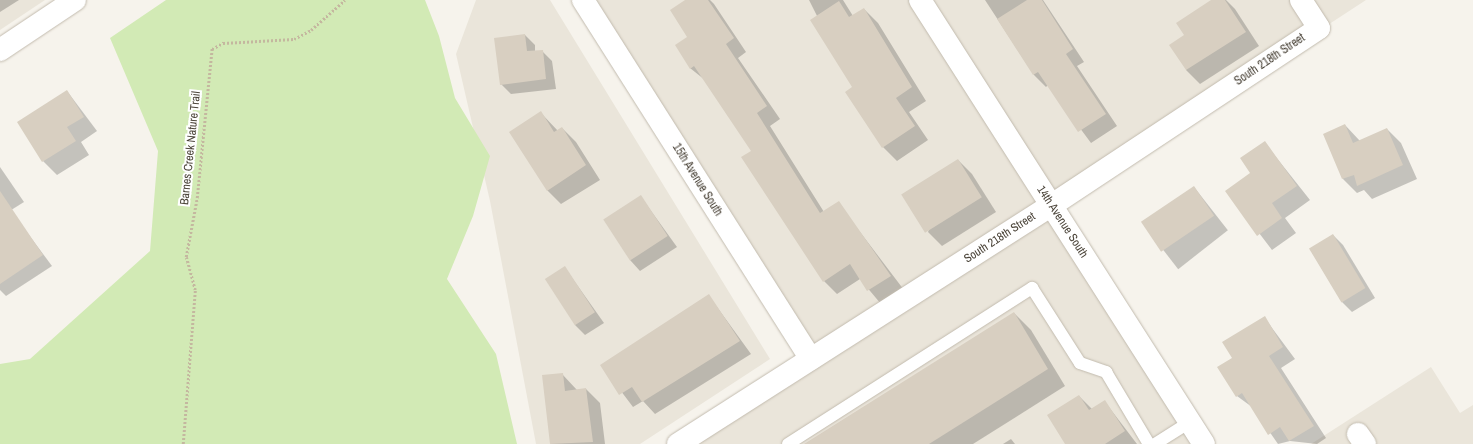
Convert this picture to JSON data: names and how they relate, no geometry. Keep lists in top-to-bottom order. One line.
{"streets":{"street":["South 218th Street","15th Avenue South","14th Avenue South"],"path":["Barnes Creek Nature Trail"]},"crossings":[["South 218th Street","15th Avenue South"],["South 218th Street","14th Avenue South"]]}
